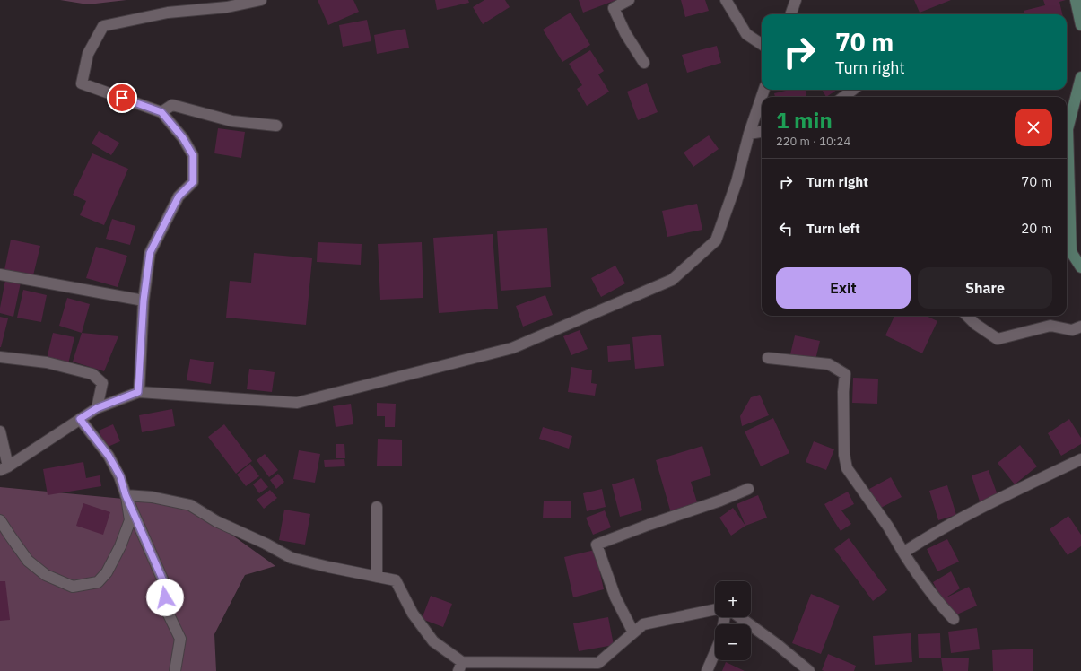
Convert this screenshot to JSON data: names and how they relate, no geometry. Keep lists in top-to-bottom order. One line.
{"page":{"turn":["70 m","Turn right"],"heading":["1 min","220 m · 10:24"],"list":[{"name":"Turn right","value":"70 m"},{"name":"Turn left","value":"20 m"}],"buttons":["Exit","Share"],"map_buttons":["+","−"]}}
